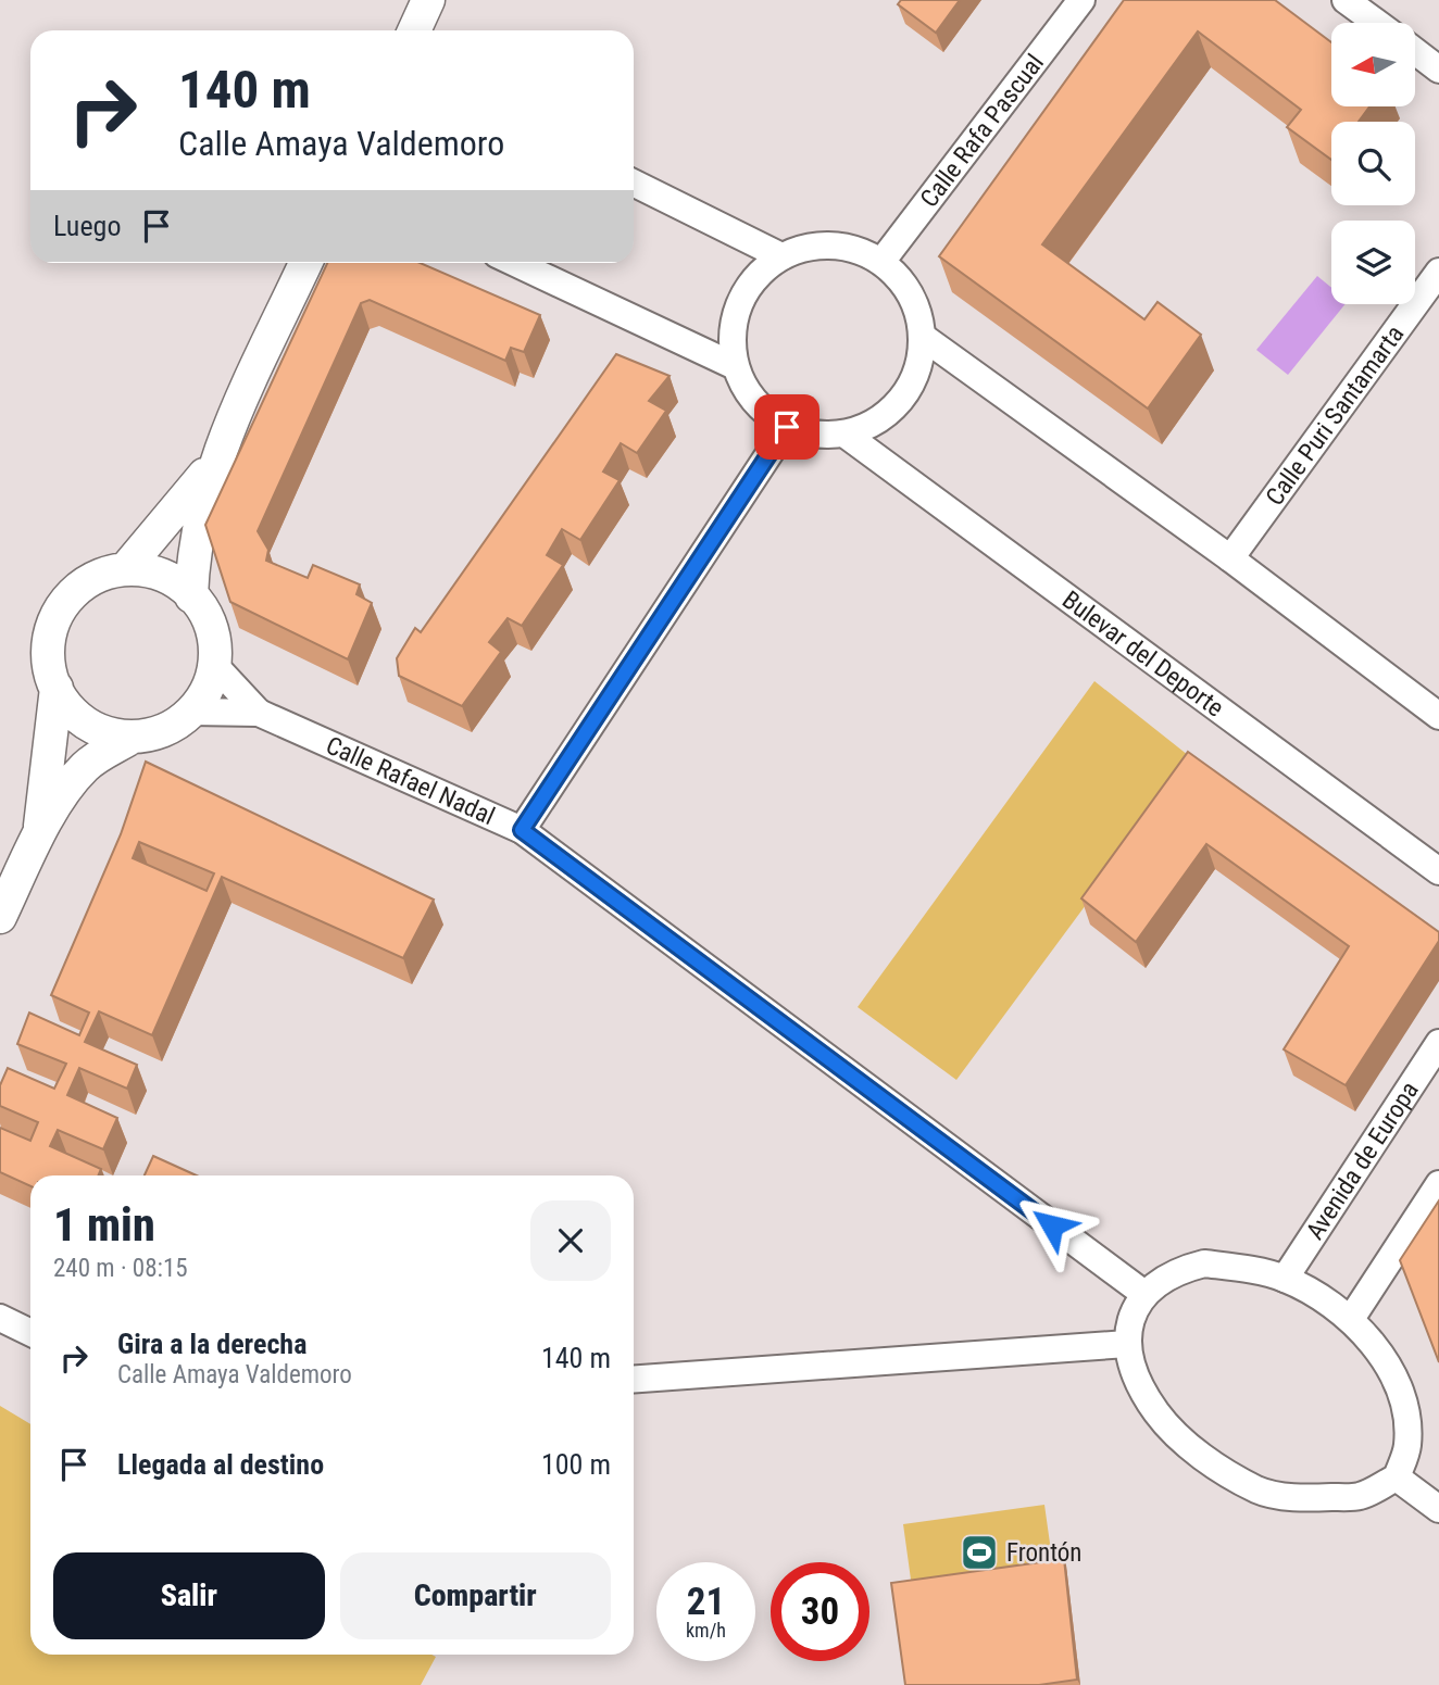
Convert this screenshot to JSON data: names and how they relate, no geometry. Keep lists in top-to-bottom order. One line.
{"streets":{"street":["Calle Rafa Pascual","Calle Puri Santamarta","Bulevar del Deporte","Calle Rafael Nadal","Avenida de Europa"]},"crossings":[["Calle Rafa Pascual","Bulevar del Deporte"],["Calle Rafael Nadal","Avenida de Europa"]],"places":{"sports":["Frontón"]},"north":"left","page":{"turn":["140 m","Calle Amaya Valdemoro"],"then":"Luego","heading":["1 min","240 m · 08:15"],"list":[{"name":"Gira a la derecha","note":"Calle Amaya Valdemoro","value":"140 m"},{"name":"Llegada al destino","value":"100 m"}],"buttons":["Salir","Compartir"],"speed":"21 km/h","limit":"30"}}
